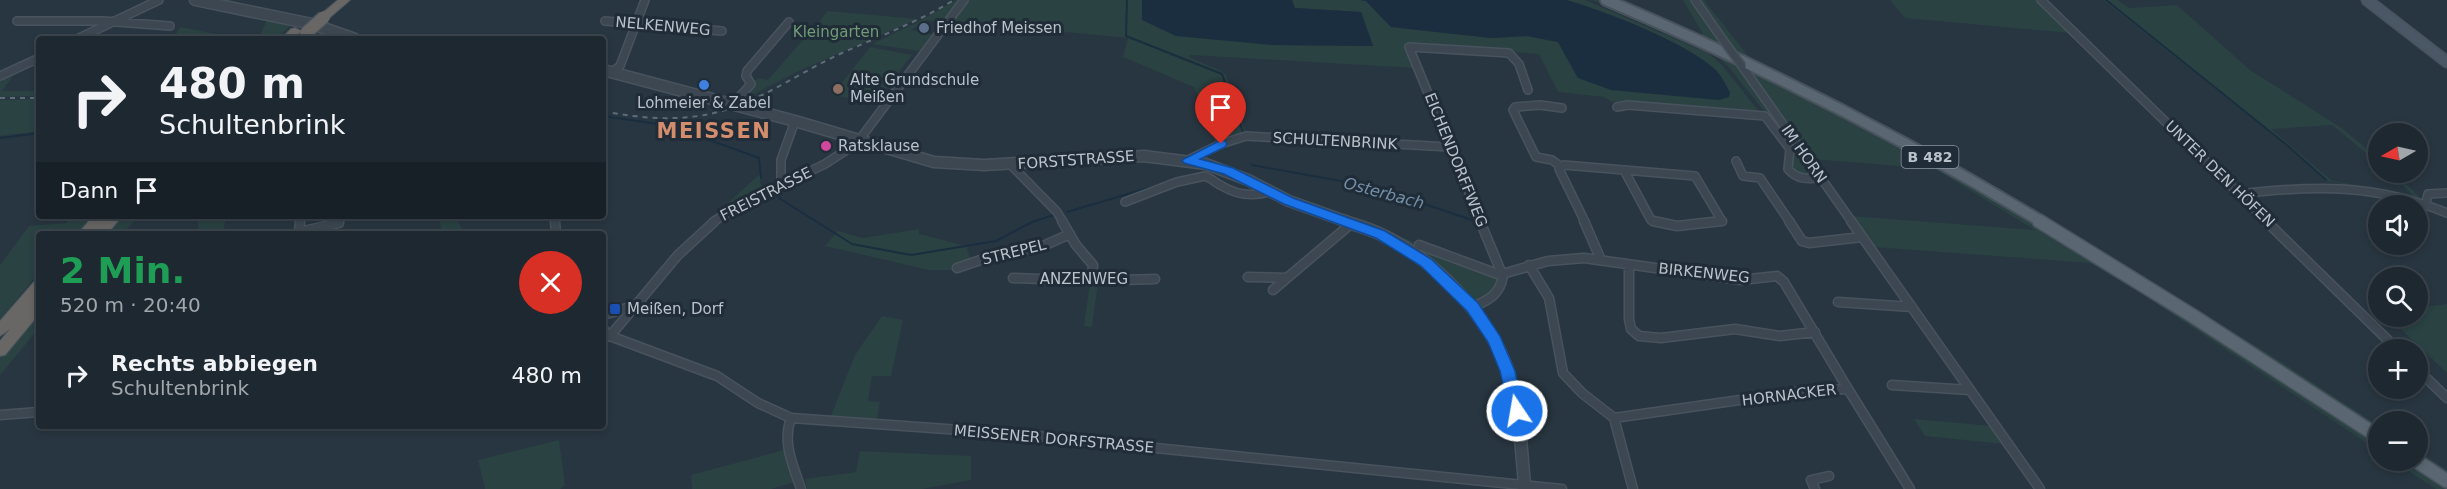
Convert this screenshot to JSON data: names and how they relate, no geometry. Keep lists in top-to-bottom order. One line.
{"streets":{"main road":["B 482"],"street":["NELKENWEG","SCHULTENBRINK","IM HORN","FORSTSTRASSE","EICHENDORFFWEG","UNTER DEN HÖFEN","FREISTRASSE","STREPEL","BIRKENWEG","ANZENWEG","HORNACKER","MEISSENER DORFSTRASSE"]},"crossings":[["SCHULTENBRINK","FORSTSTRASSE"],["SCHULTENBRINK","EICHENDORFFWEG"],["FORSTSTRASSE","FREISTRASSE"],["FORSTSTRASSE","MEISSENER DORFSTRASSE"],["EICHENDORFFWEG","BIRKENWEG"],["FREISTRASSE","MEISSENER DORFSTRASSE"],["BIRKENWEG","HORNACKER"]],"districts":["MEISSEN"],"water":["Osterbach"],"parks":["Kleingarten"],"places":{"other":["Friedhof Meissen","Lohmeier & Zabel","Alte Grundschule Meißen","Ratsklause"],"transit":["Meißen, Dorf"]},"north":"left","page":{"turn":["480 m","Schultenbrink"],"map_buttons":["+","−"],"then":"Dann","heading":["2 Min.","520 m · 20:40"],"list":[{"name":"Rechts abbiegen","note":"Schultenbrink","value":"480 m"}]}}
